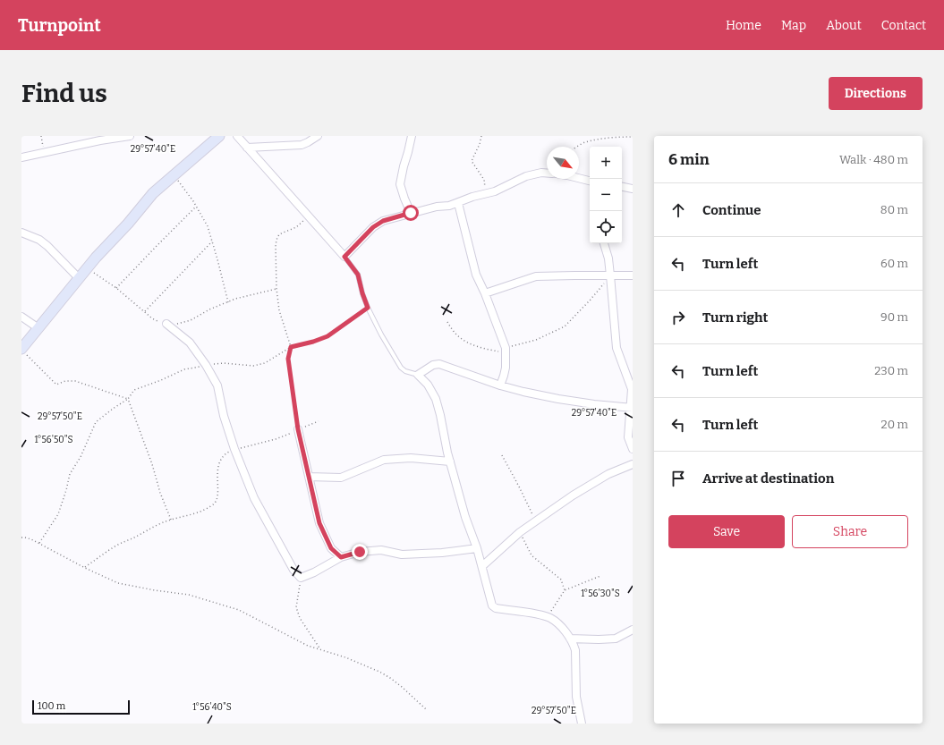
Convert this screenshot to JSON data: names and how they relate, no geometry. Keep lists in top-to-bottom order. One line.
{"scale_bar":"100 m","north":"bottom right","page":{"header":"Turnpoint","nav":["Home","Map","About","Contact"],"buttons":["Directions",["Save","Share"]],"title":"Find us","heading":["6 min","Walk · 480 m"],"map_buttons":["+","−"],"list":[["Continue","80 m"],["Turn left","60 m"],["Turn right","90 m"],["Turn left","230 m"],["Turn left","20 m"],"Arrive at destination"],"scale":"100 m"},"coordinates":["29°57'40\"E","29°57'50\"E","1°56'50\"S","1°56'30\"S","1°56'40\"S"]}
